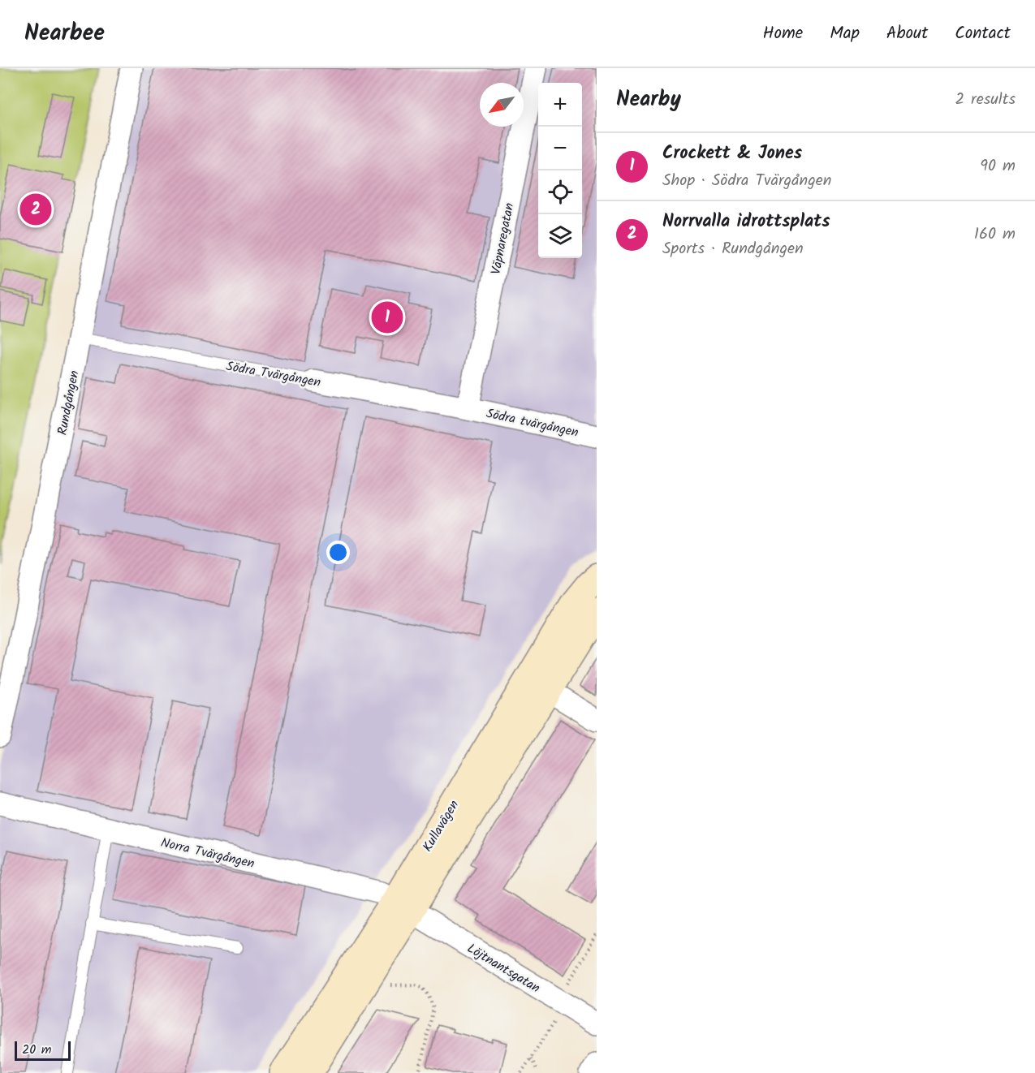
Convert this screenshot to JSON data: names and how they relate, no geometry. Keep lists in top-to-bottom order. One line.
{"streets":{"street":["Väpnaregatan","Södra Tvärgången","Rundgången","Södra tvärgången","Kullavägen","Norra Tvärgången","Löjtnantsgatan"]},"crossings":[["Väpnaregatan","Södra Tvärgången"],["Väpnaregatan","Södra tvärgången"],["Södra Tvärgången","Rundgången"],["Södra Tvärgången","Södra tvärgången"],["Kullavägen","Norra Tvärgången"],["Kullavägen","Löjtnantsgatan"],["Norra Tvärgången","Löjtnantsgatan"]],"scale_bar":"20 m","north":"bottom left","page":{"header":"Nearbee","nav":["Home","Map","About","Contact"],"heading":["Nearby","2 results"],"map_buttons":["+","−"],"list":[{"mark":"1","name":"Crockett & Jones","note":"Shop · Södra Tvärgången","value":"90 m"},{"mark":"2","name":"Norrvalla idrottsplats","note":"Sports · Rundgången","value":"160 m"}],"pins":["2","1"],"scale":"20 m"}}
